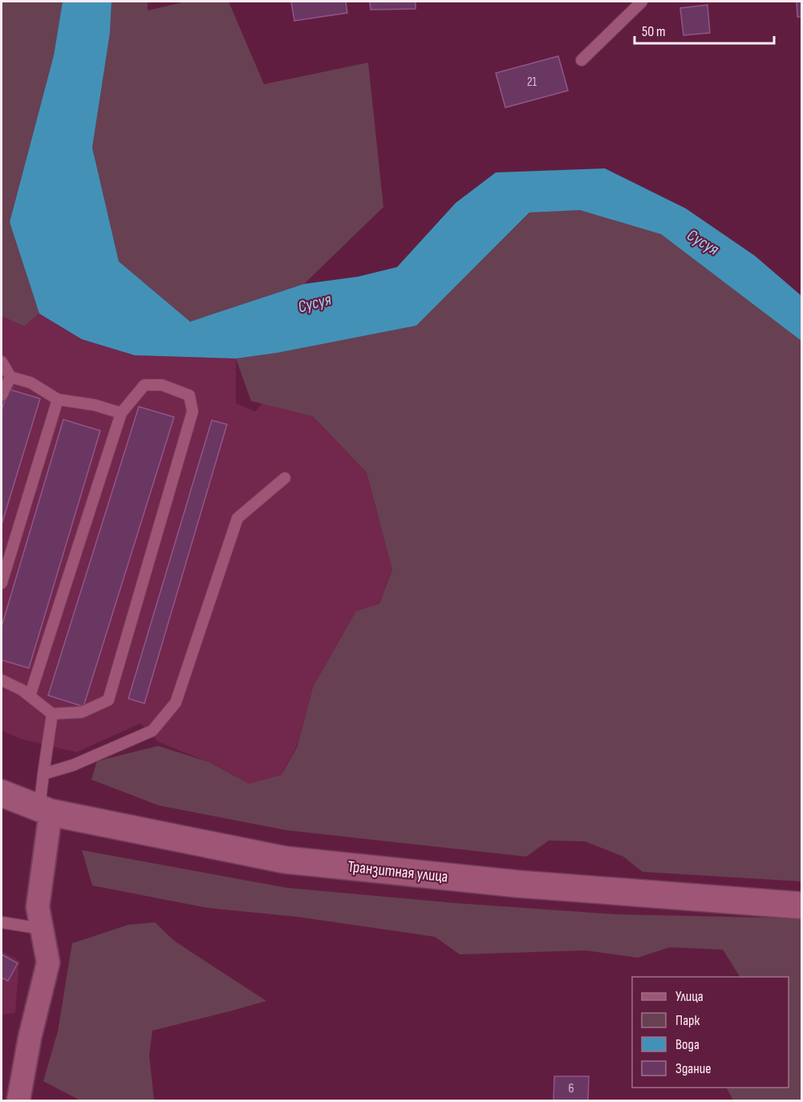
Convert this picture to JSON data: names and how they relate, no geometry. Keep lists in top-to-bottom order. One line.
{"streets":{"main road":["Транзитная улица"]},"water":["Сусуя"],"house_numbers":["21","6"],"legend":["Улица","Парк","Вода","Здание"],"scale_bar":"50 m"}
